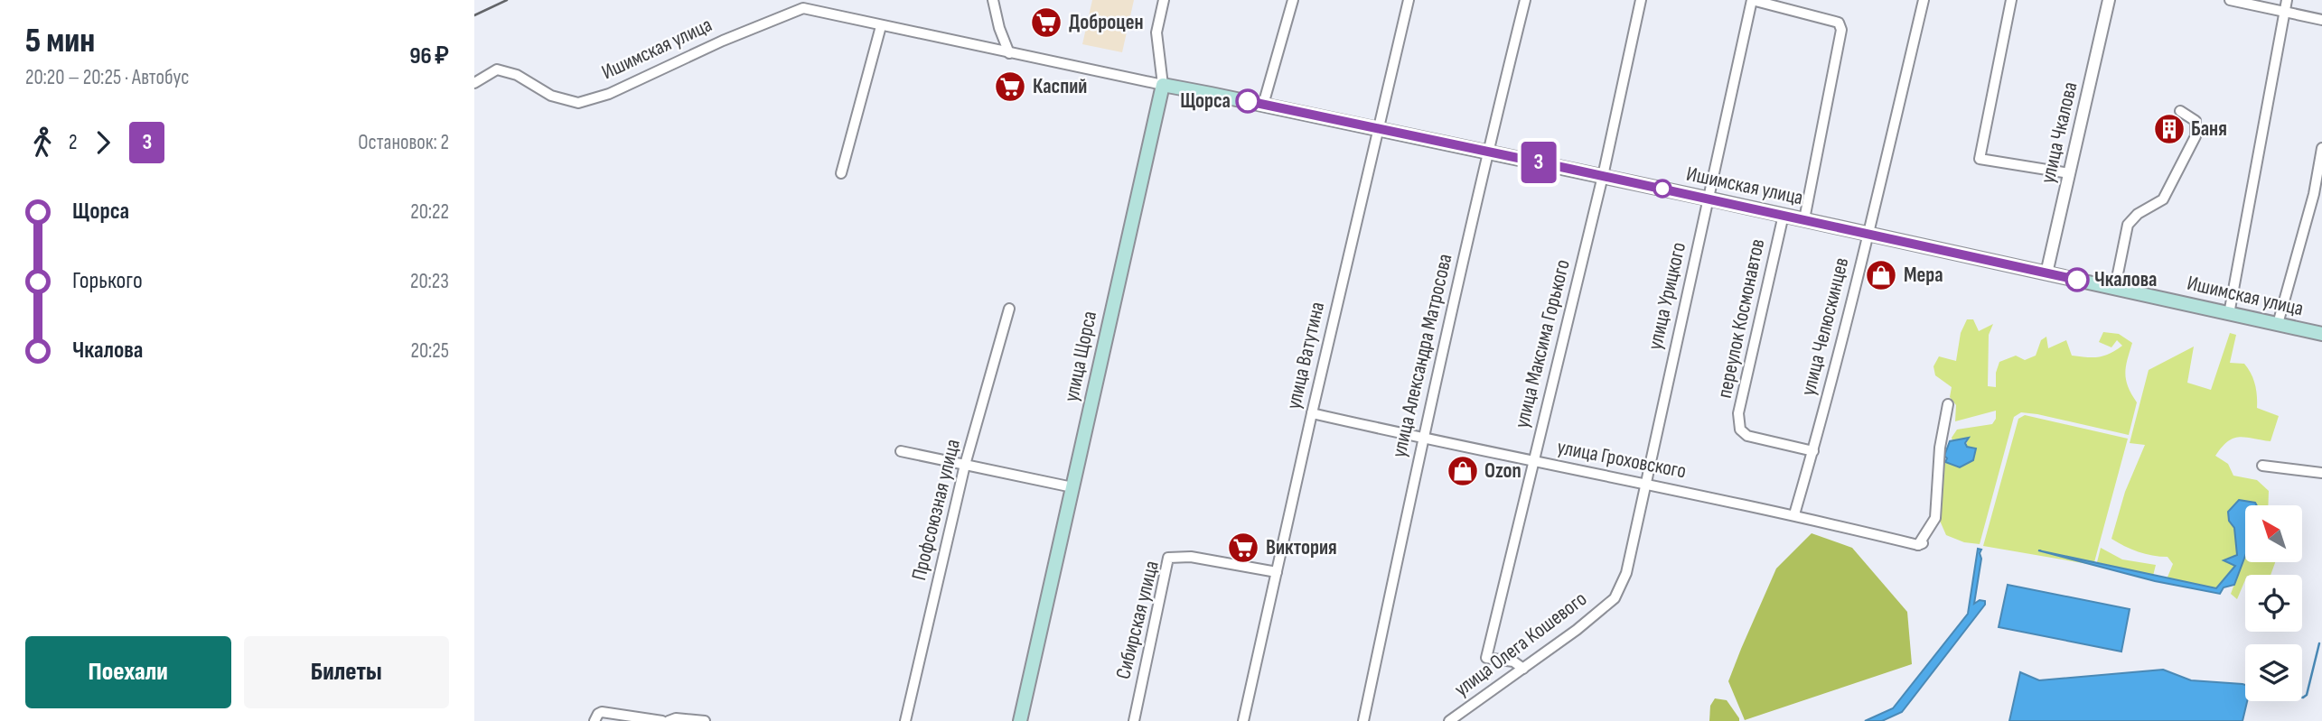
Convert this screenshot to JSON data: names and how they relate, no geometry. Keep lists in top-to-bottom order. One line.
{"streets":{"main road":["Ишимская улица","улица Щорса"],"street":["улица Чкалова","улица Урицкого","переулок Космонавтов","улица Челюскинцев","улица Максима Горького","улица Ватутина","улица Александра Матросова","улица Гроховского","Профсоюзная улица","Сибирская улица","улица Олега Кошевого"]},"crossings":[["Ишимская улица","улица Чкалова"],["Ишимская улица","улица Урицкого"],["Ишимская улица","переулок Космонавтов"],["Ишимская улица","улица Челюскинцев"],["Ишимская улица","улица Максима Горького"],["Ишимская улица","улица Ватутина"],["Ишимская улица","улица Александра Матросова"],["Ишимская улица","улица Щорса"],["улица Урицкого","улица Гроховского"],["улица Урицкого","улица Олега Кошевого"],["переулок Космонавтов","улица Челюскинцев"],["улица Челюскинцев","улица Гроховского"],["улица Максима Горького","улица Гроховского"],["улица Максима Горького","улица Олега Кошевого"],["улица Ватутина","улица Гроховского"],["улица Ватутина","Сибирская улица"],["улица Александра Матросова","улица Гроховского"]],"places":{"supermarket":["Доброцен","Каспий","Виктория"],"other":["Щорса","Чкалова"],"building":["Баня"],"shop":["Мера","Ozon"]},"lines":["bus line 3"],"north":"top left","page":{"heading":["5 мин","20:20 – 20:25 · Автобус","96 ₽"],"on_map":"3","legs":["2","3","Остановок: 2"],"list":[{"name":"Щорса","value":"20:22"},{"name":"Горького","value":"20:23"},{"name":"Чкалова","value":"20:25"}],"buttons":["Поехали","Билеты"]}}
